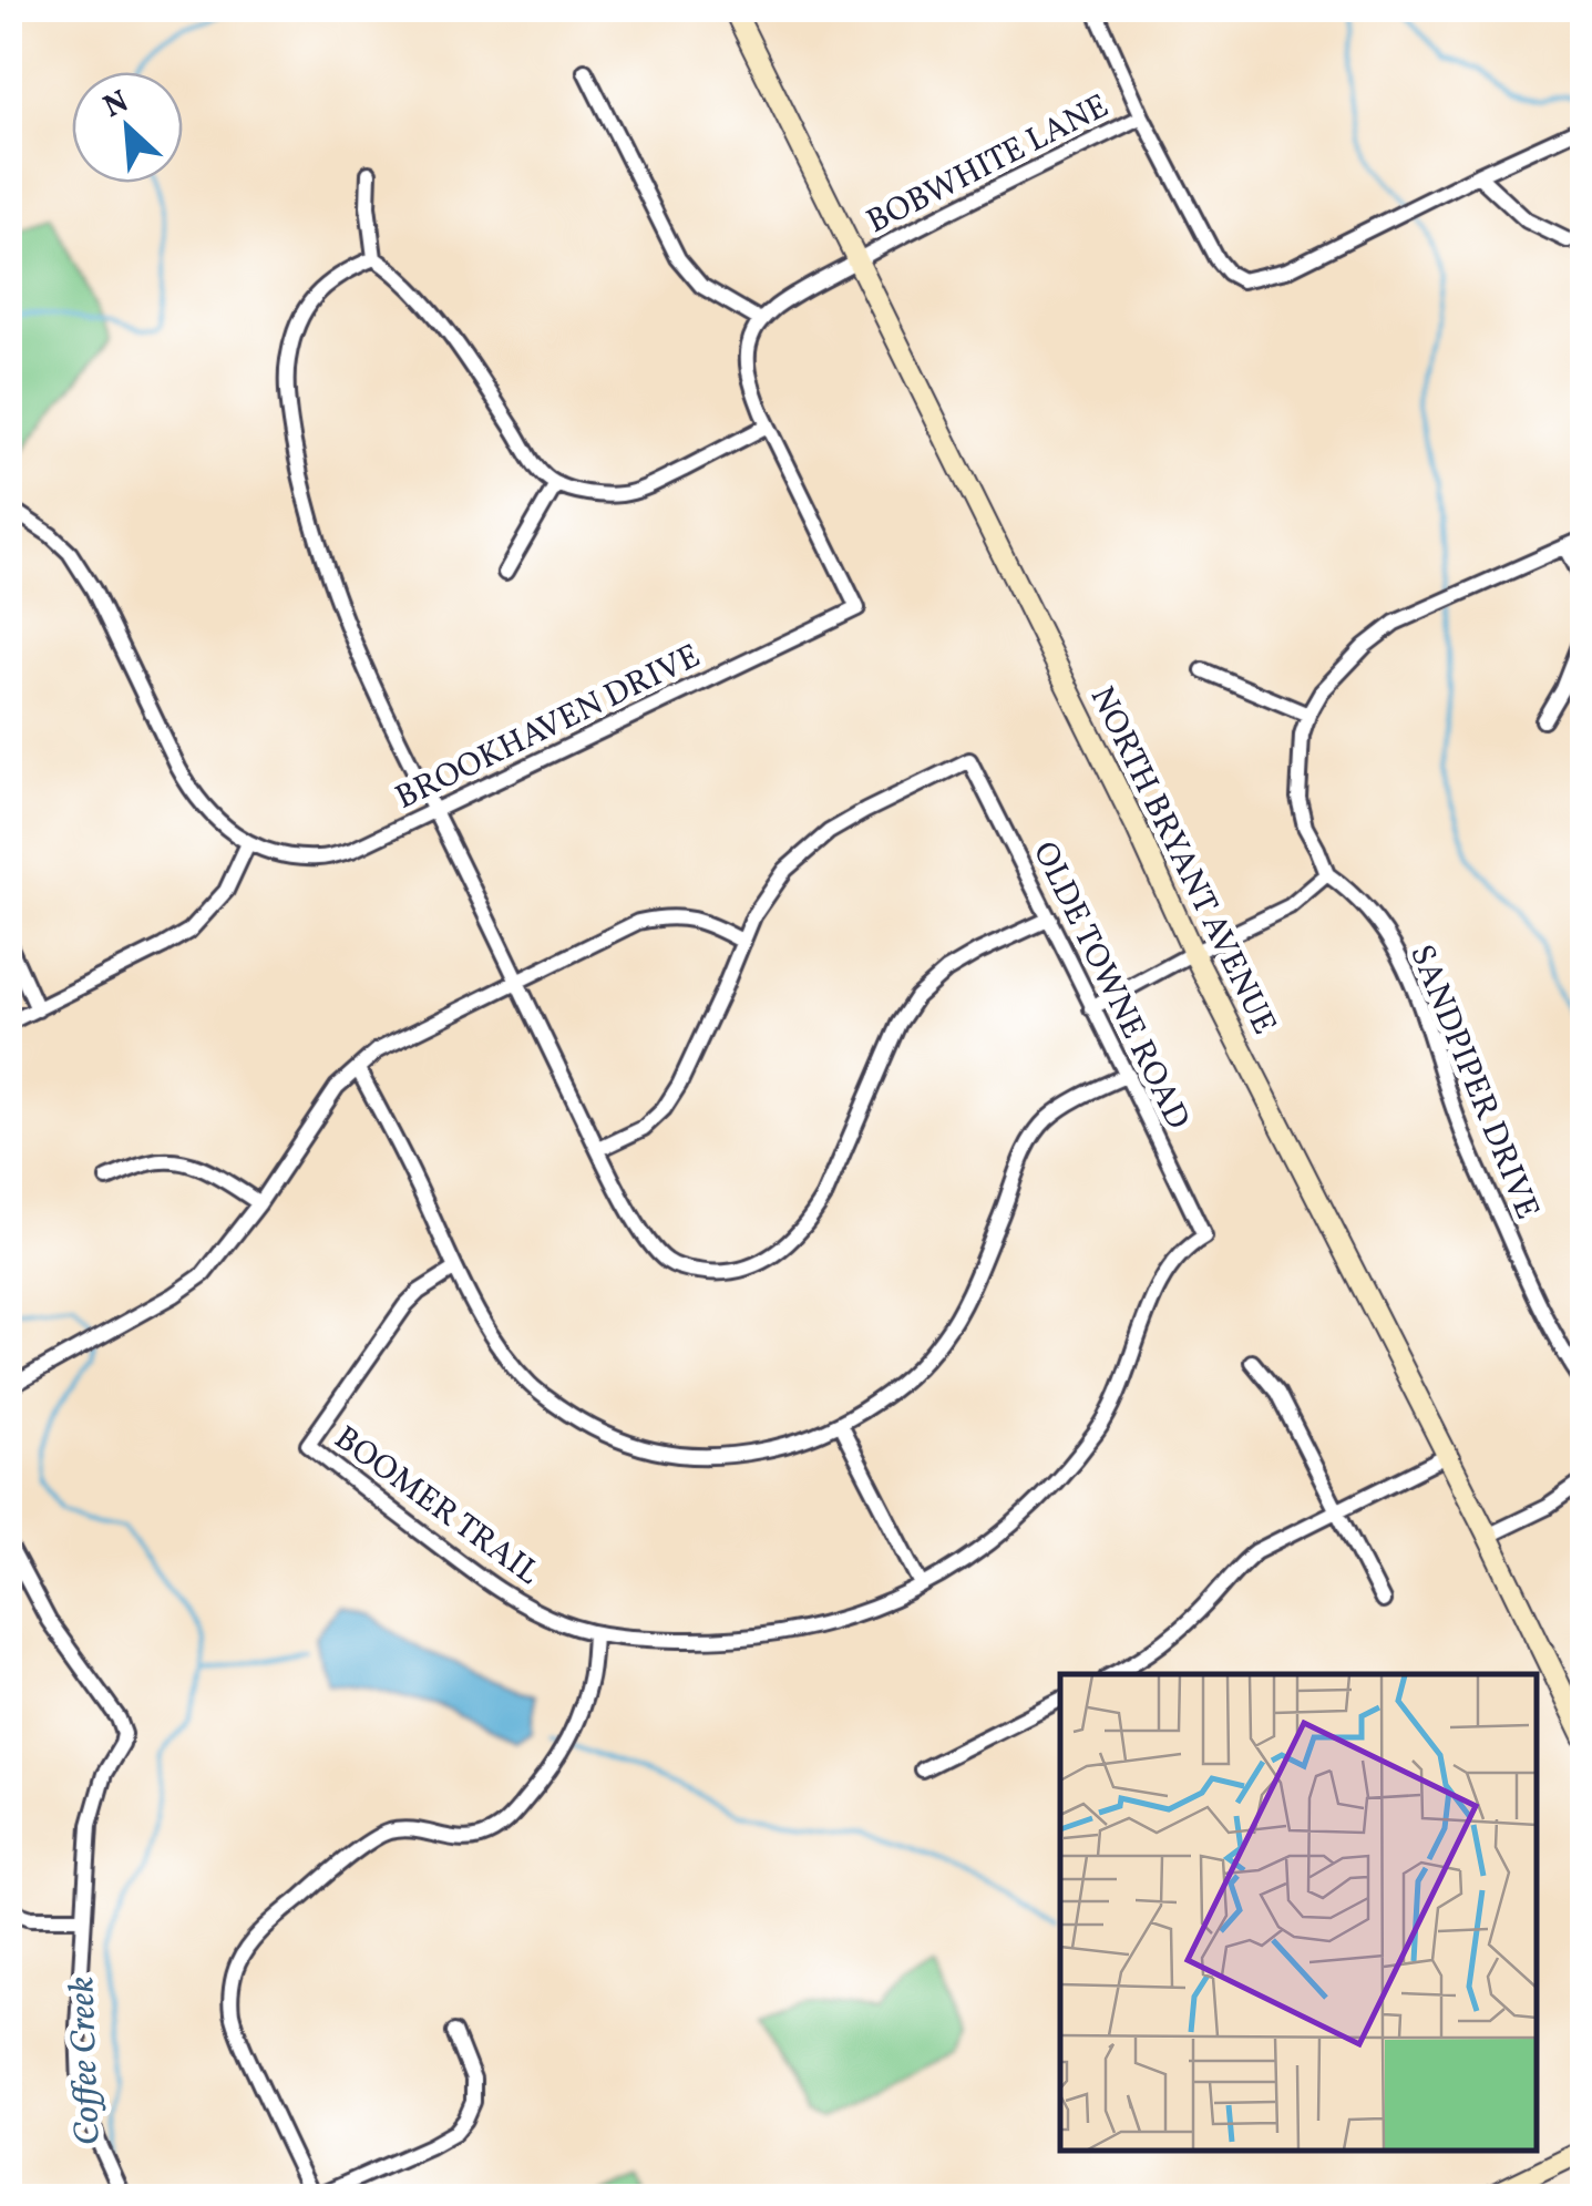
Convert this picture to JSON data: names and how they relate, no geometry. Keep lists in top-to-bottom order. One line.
{"streets":{"street":["BOBWHITE LANE","BROOKHAVEN DRIVE","NORTH BRYANT AVENUE","OLDE TOWNE ROAD","SANDPIPER DRIVE","BOOMER TRAIL"]},"crossings":[["BOBWHITE LANE","NORTH BRYANT AVENUE"],["OLDE TOWNE ROAD","BOOMER TRAIL"]],"water":["Coffee Creek"],"north":"top left"}
